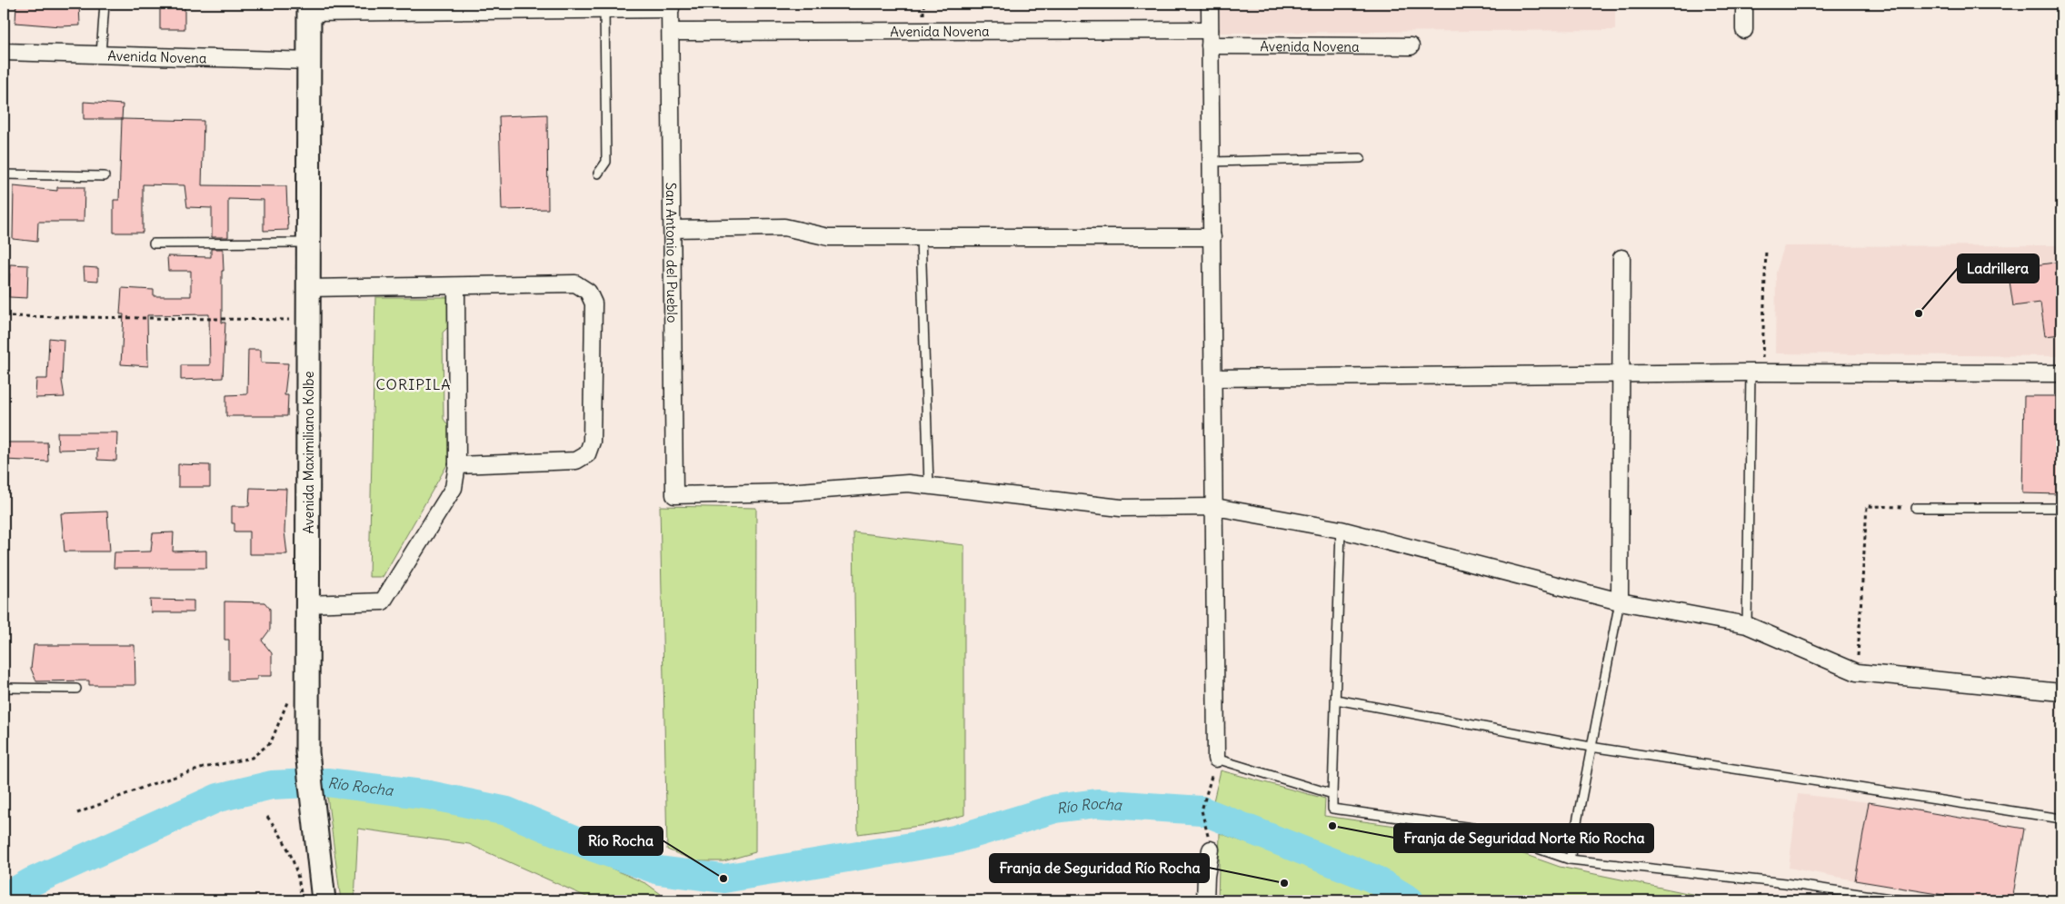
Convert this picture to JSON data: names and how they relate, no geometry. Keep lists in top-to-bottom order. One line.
{"streets":{"main road":["Avenida Maximiliano Kolbe"],"street":["Avenida Novena","San Antonio del Pueblo"]},"crossings":[["Avenida Novena","San Antonio del Pueblo"],["Avenida Novena","Avenida Maximiliano Kolbe"]],"districts":["CORIPILA"],"water":["Río Rocha"],"places":["Ladrillera","Franja de Seguridad Norte Río Rocha","Río Rocha","Franja de Seguridad Río Rocha"]}
